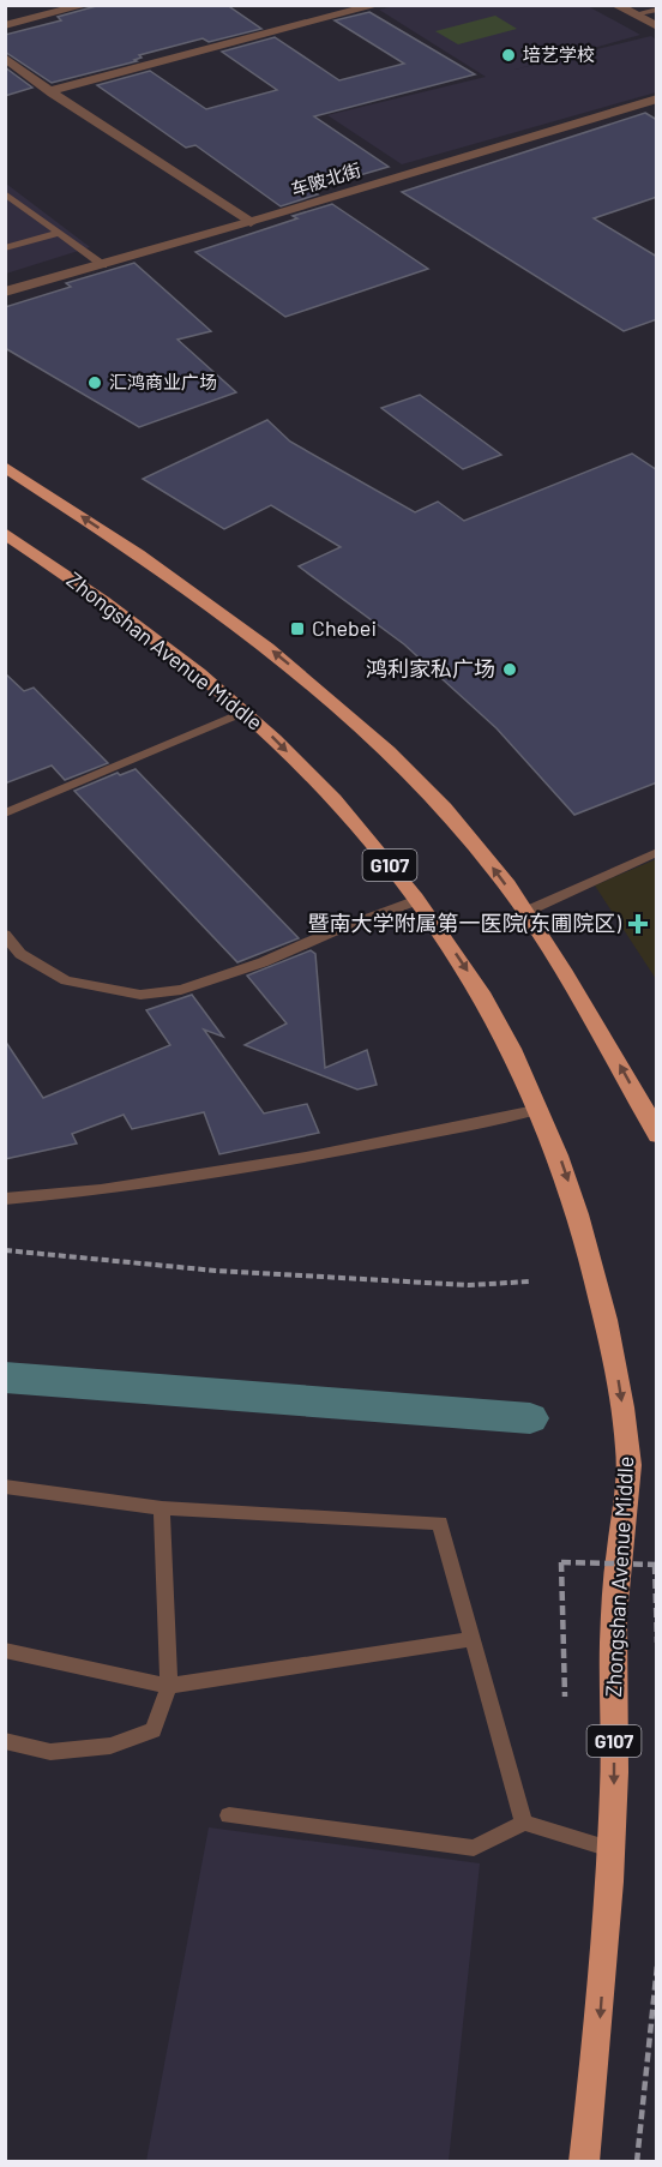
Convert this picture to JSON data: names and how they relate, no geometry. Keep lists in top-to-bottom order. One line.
{"streets":{"highway":["Zhongshan Avenue Middle","G107"],"street":["车陂北街"]},"one_way":["Zhongshan Avenue Middle"],"places":{"other":["培艺学校","汇鸿商业广场","鸿利家私广场"],"transit":["Chebei"],"health":["暨南大学附属第一医院(东圃院区)"]}}
